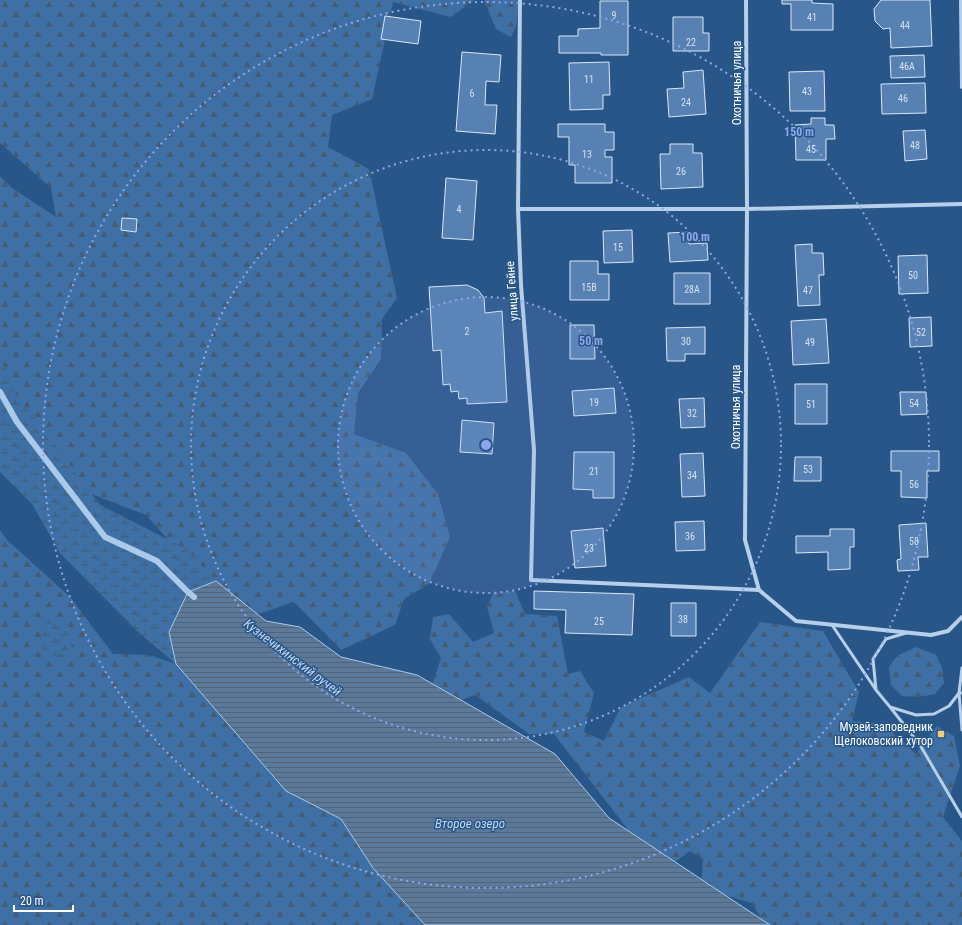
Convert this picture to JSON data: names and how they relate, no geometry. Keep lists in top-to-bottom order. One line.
{"streets":{"street":["Охотничья улица","улица Гейне"]},"crossings":[["Охотничья улица","улица Гейне"]],"water":["Кузнечихинский ручей","Второе озеро"],"places":{"transit":["Музей-заповедник Щелоковский хутор"]},"house_numbers":["9","41","44","22","46А","11","43","6","46","24","48","45","13","26","4","15","50","15В","28А","47","2","52","30","49","19","54","51","32","53","21","34","56","36","58","23","38","25"],"scale_bar":"20 m","rings":["150 m","100 m","50 m"]}
